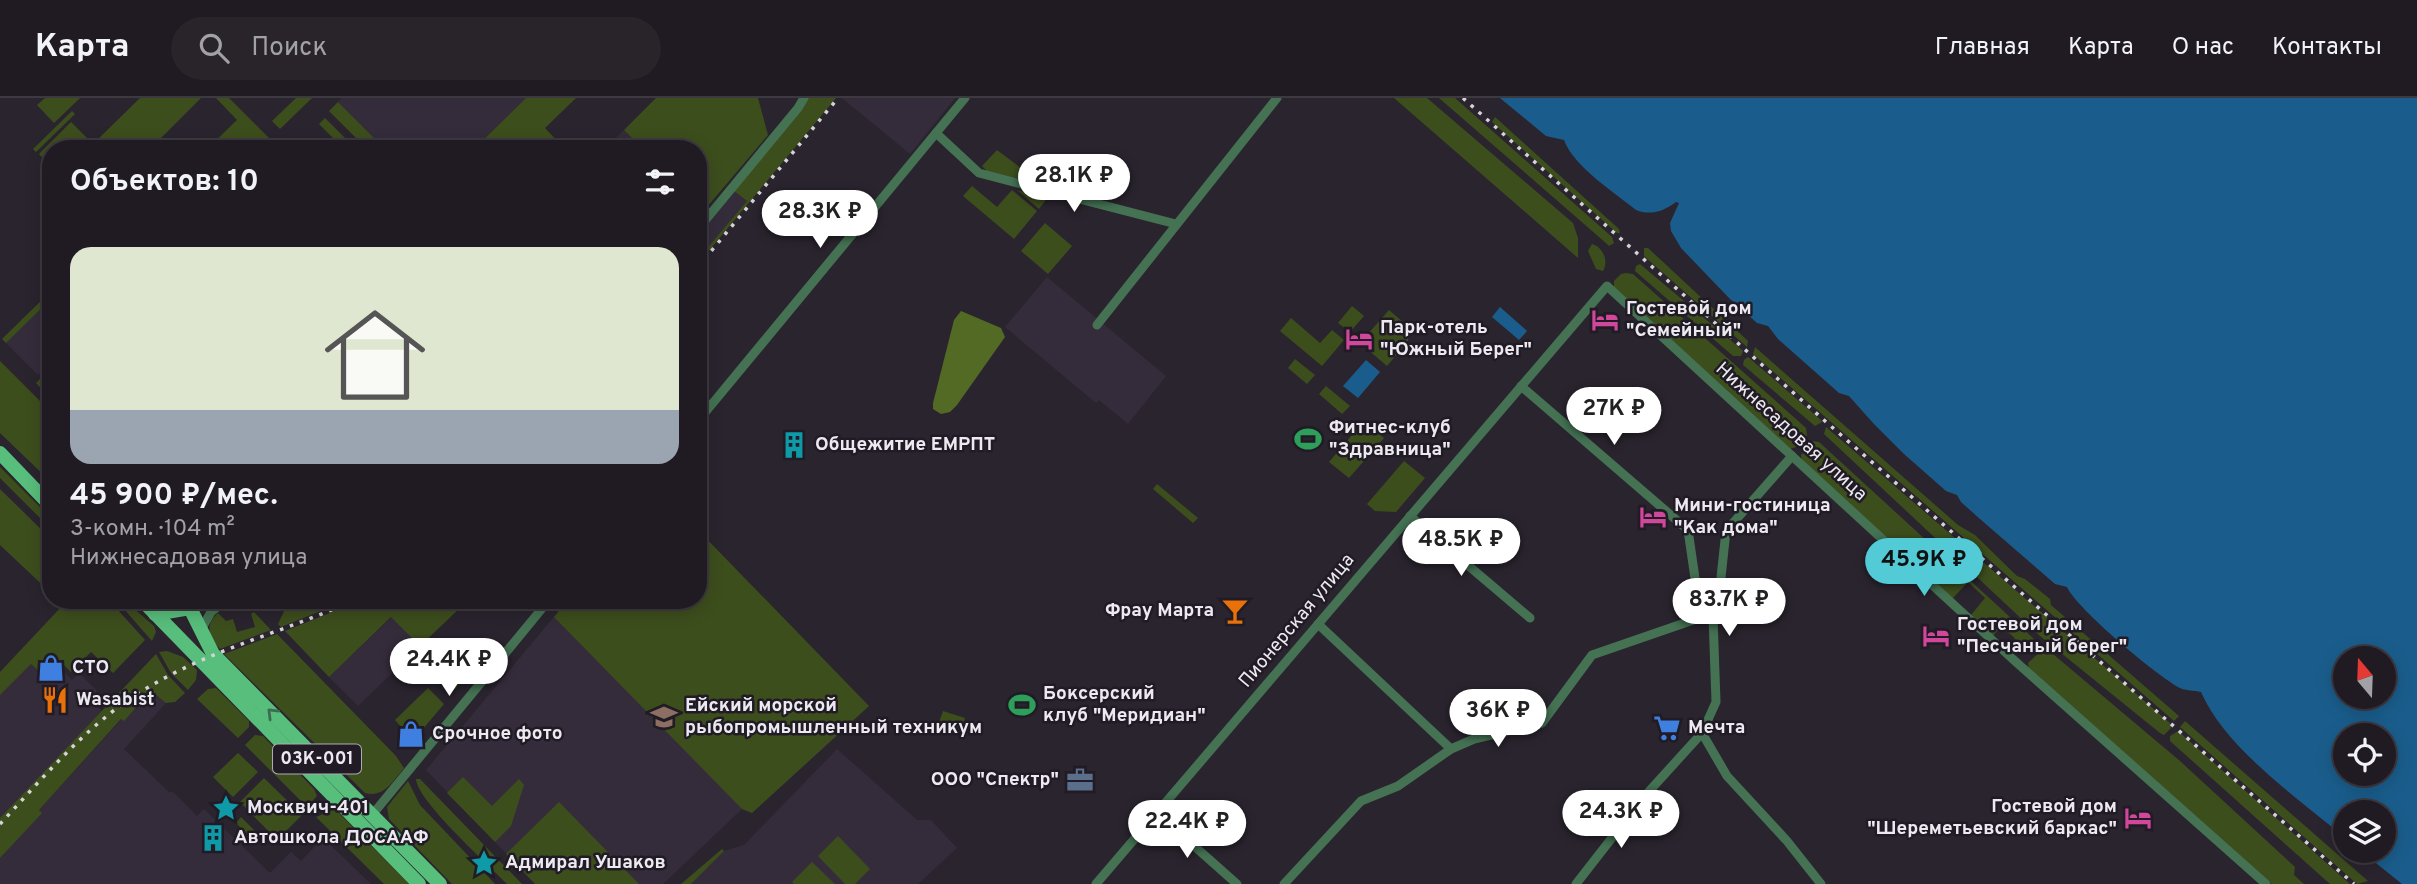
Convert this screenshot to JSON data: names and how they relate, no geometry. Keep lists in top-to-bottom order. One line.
{"streets":{"main road":["03К-001"],"street":["Нижнесадовая улица","Пионерская улица"]},"crossings":[["Нижнесадовая улица","Пионерская улица"]],"places":{"hotel":["Гостевой дом \"Семейный\"","Парк-отель \"Южный Берег\"","Мини-гостиница \"Как дома\"","Гостевой дом \"Песчаный берег\"","Гостевой дом \"Шереметьевский баркас\""],"sports":["Фитнес-клуб \"Здравница\"","Боксерский клуб \"Меридиан\""],"building":["Общежитие ЕМРПТ","Автошкола ДОСААФ"],"bar":["Фрау Марта"],"shop":["СТО","Срочное фото"],"restaurant":["Wasabist"],"school or university":["Ейский морской рыбопромышленный техникум"],"supermarket":["Мечта"],"office":["ООО \"Спектр\""],"place":["Москвич-401","Адмирал Ушаков"]},"north":"top","page":{"header":"Карта","search":"Поиск","nav":["Главная","Карта","О нас","Контакты"],"heading":"Объектов: 10","price":["28.1K ₽","28.3K ₽","27K ₽","48.5K ₽","45.9K ₽","83.7K ₽","24.4K ₽","36K ₽","24.3K ₽","22.4K ₽"],"list":[{"name":"45 900 ₽/мес.","note":"3-комн. · 104 m² · Нижнесадовая улица"}]}}
